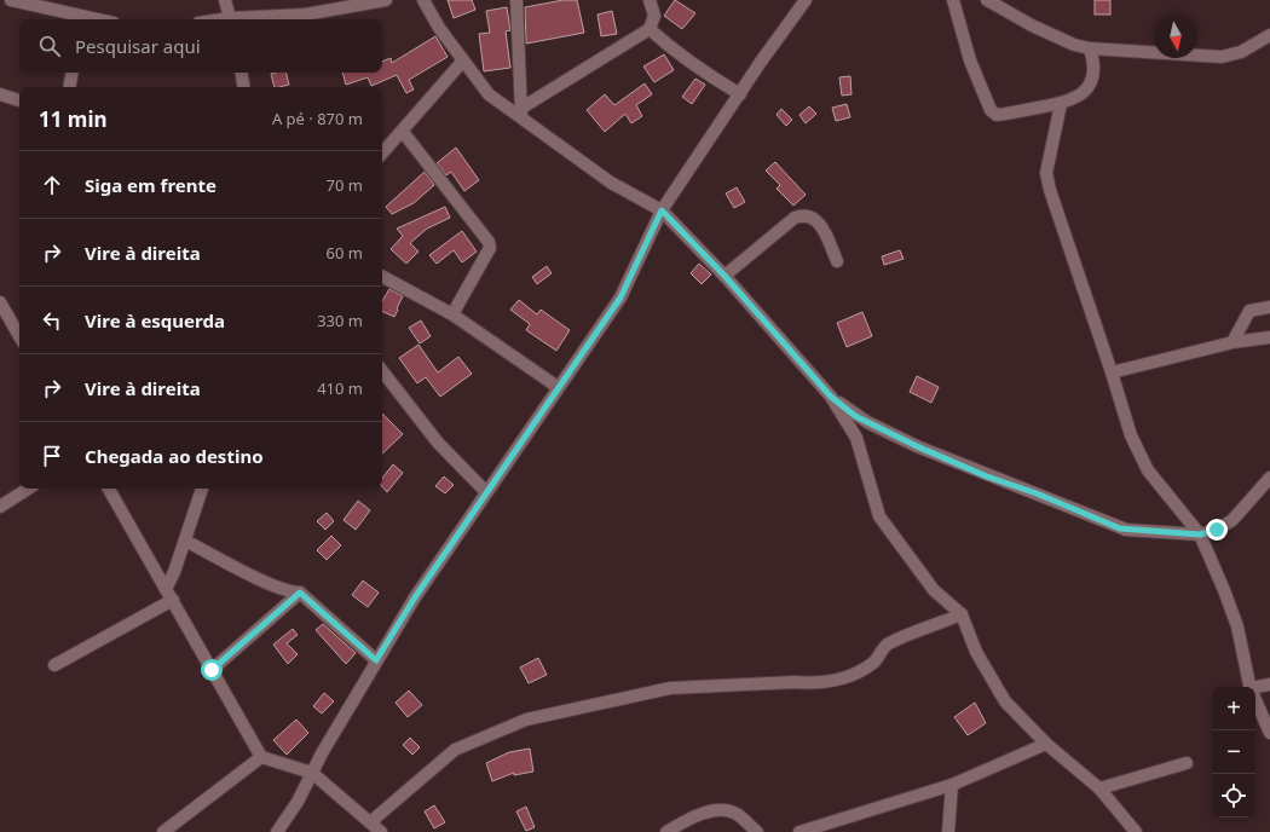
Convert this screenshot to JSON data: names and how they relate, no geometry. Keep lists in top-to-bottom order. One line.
{"north":"bottom","page":{"search":"Pesquisar aqui","heading":["11 min","A pé · 870 m"],"list":[["Siga em frente","70 m"],["Vire à direita","60 m"],["Vire à esquerda","330 m"],["Vire à direita","410 m"],"Chegada ao destino"],"map_buttons":["+","−"]}}
